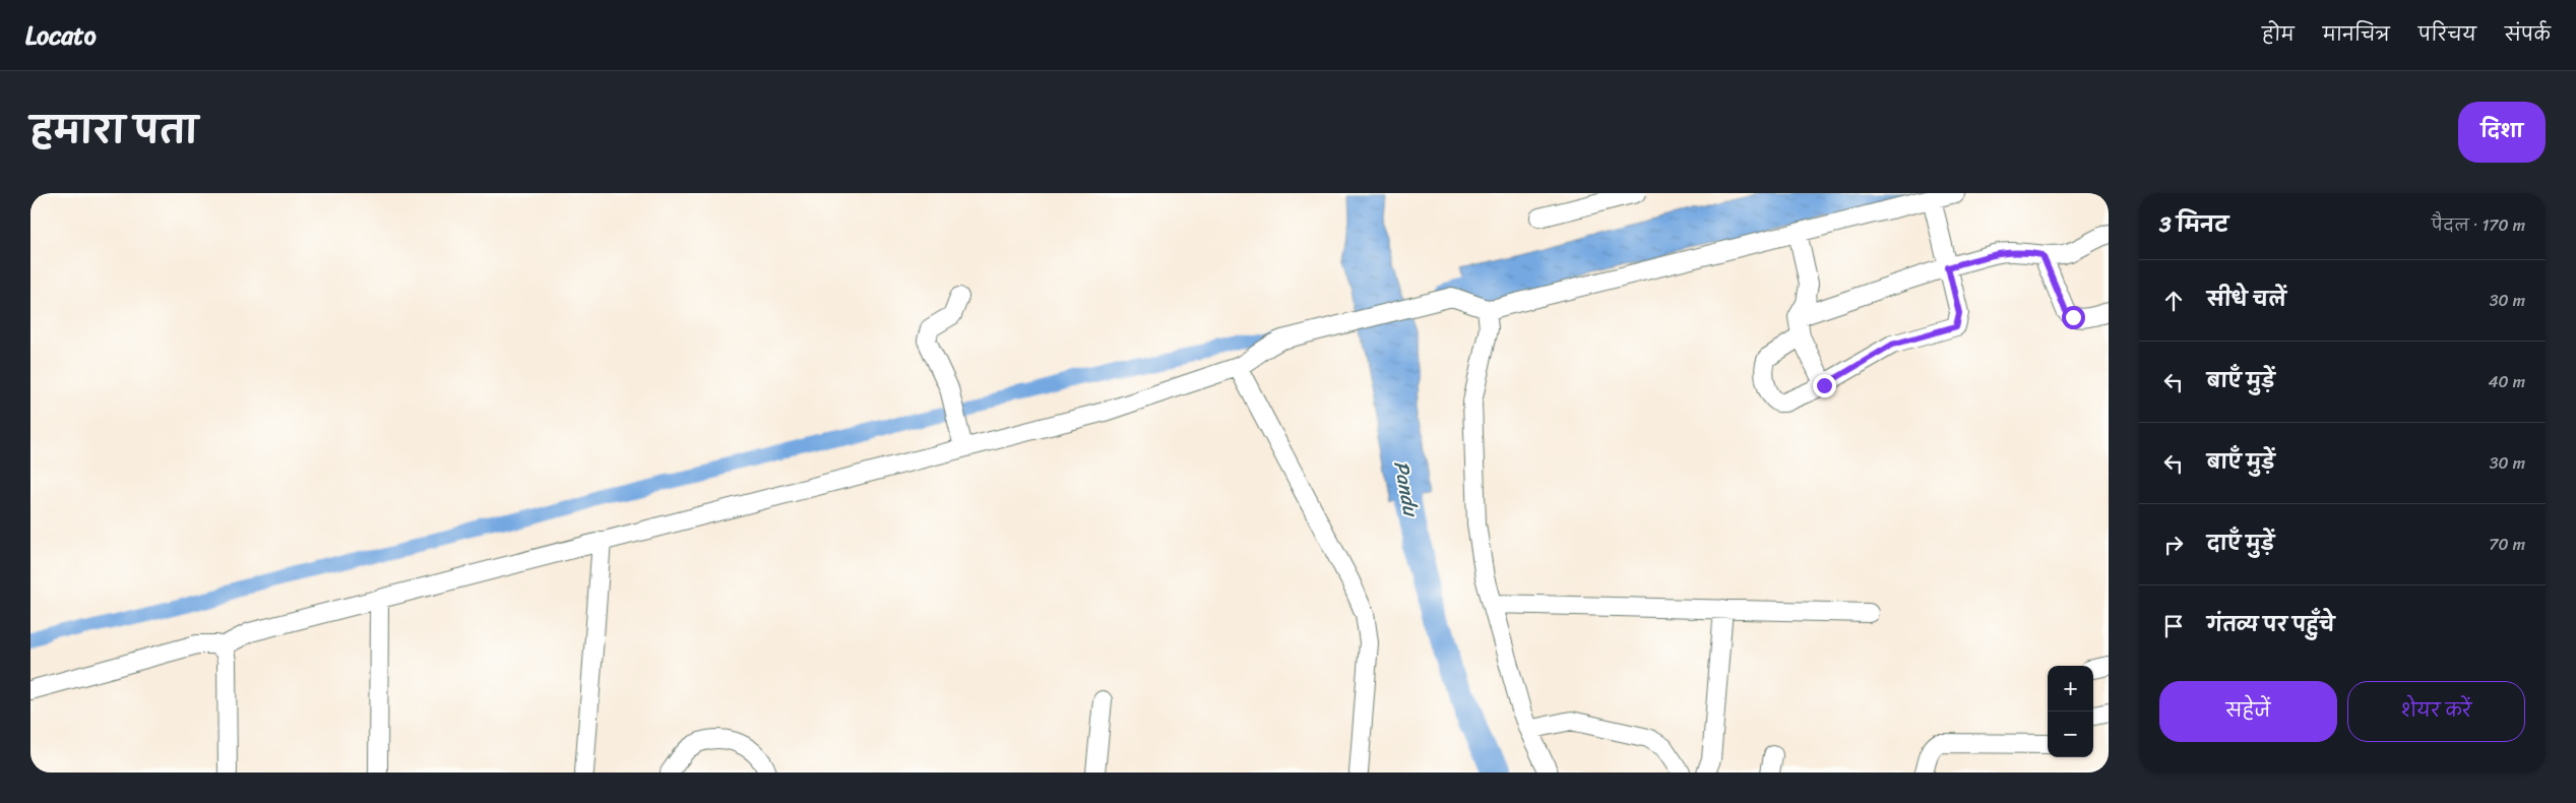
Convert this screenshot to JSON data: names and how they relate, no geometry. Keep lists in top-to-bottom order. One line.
{"water":["Pandu"],"page":{"header":"Locato","nav":["होम","मानचित्र","परिचय","संपर्क"],"title":"हमारा पता","buttons":["दिशा",["सहेजें","शेयर करें"]],"heading":["3 मिनट","पैदल · 170 m"],"list":[["सीधे चलें","30 m"],["बाएँ मुड़ें","40 m"],["बाएँ मुड़ें","30 m"],["दाएँ मुड़ें","70 m"],"गंतव्य पर पहुँचे"],"map_buttons":["+","−"]}}
